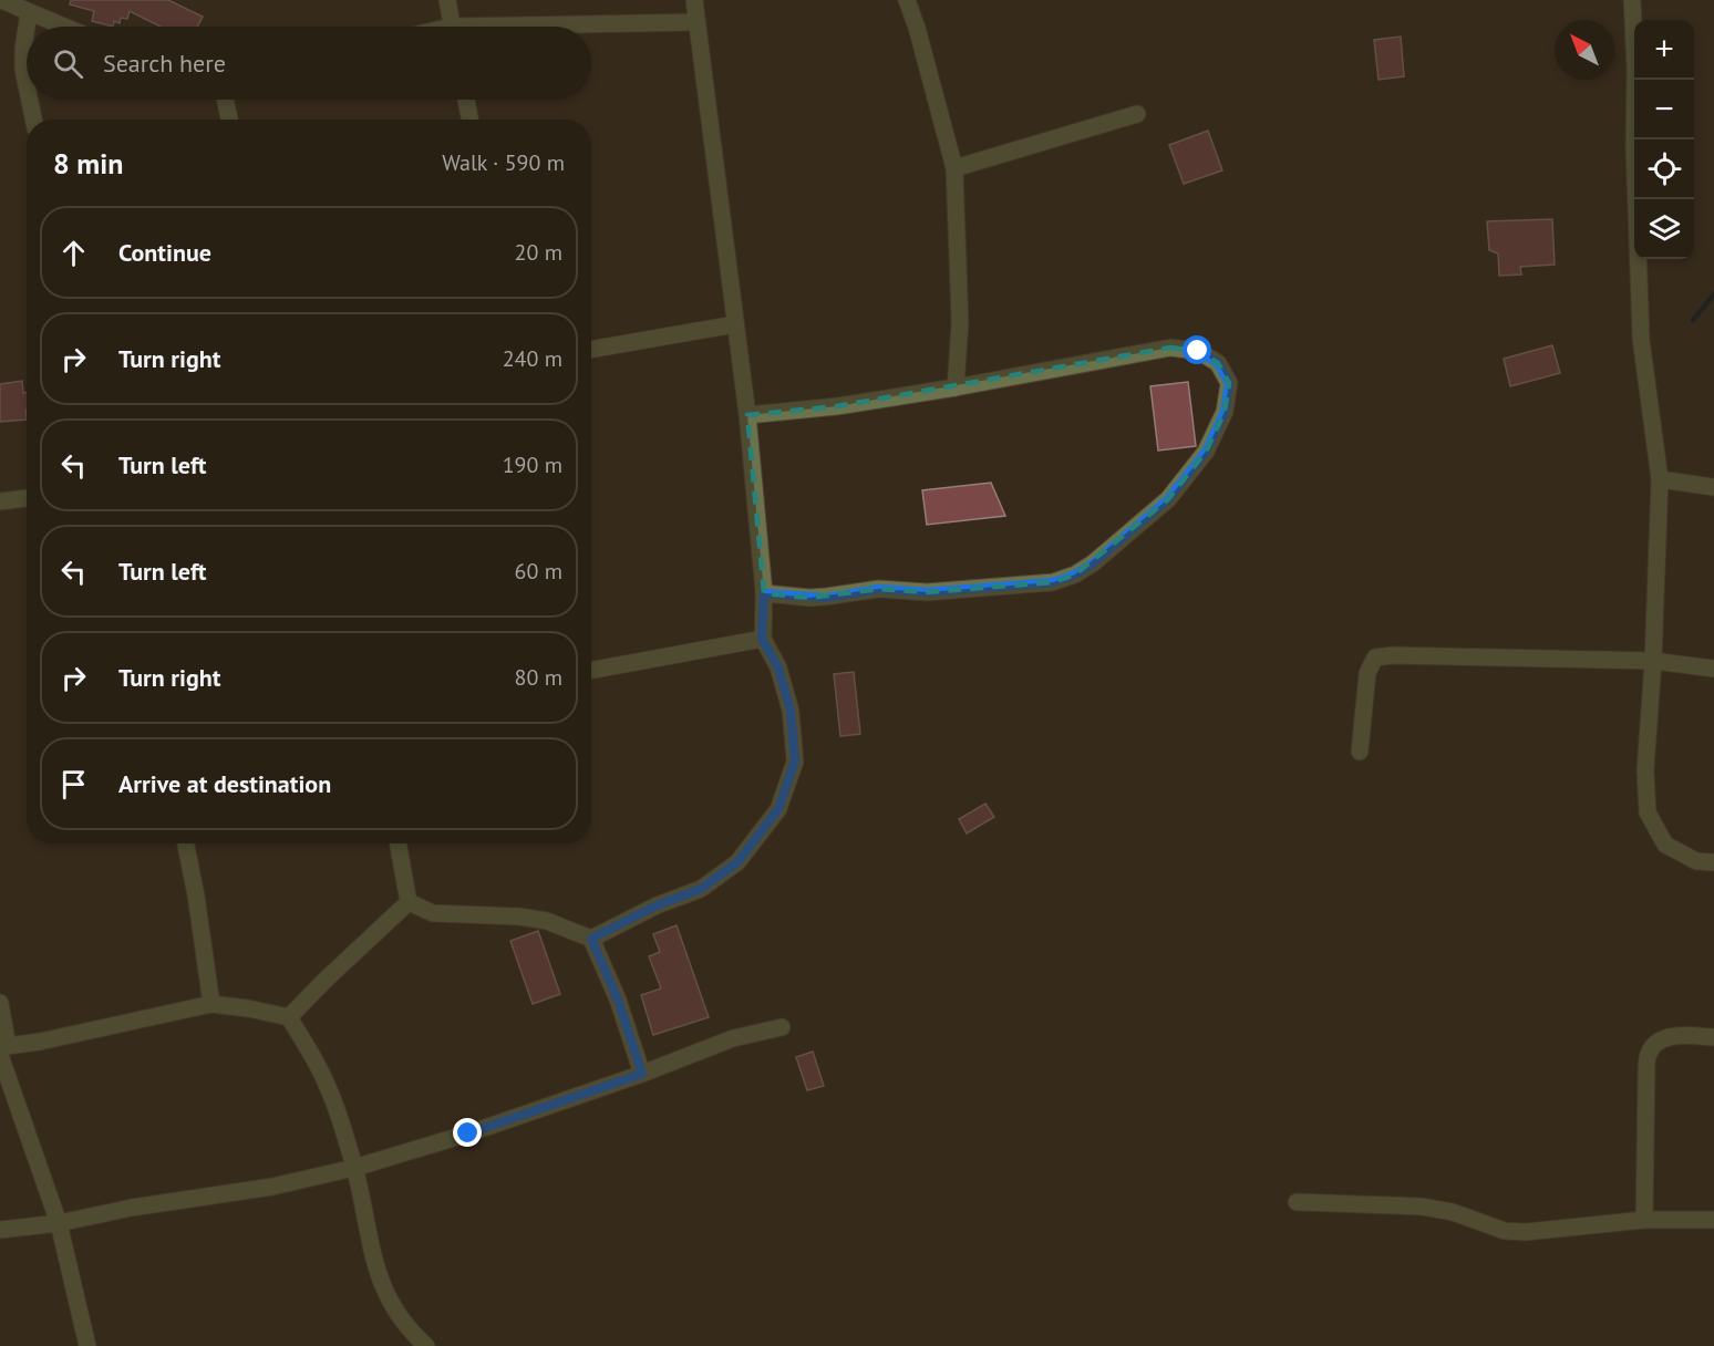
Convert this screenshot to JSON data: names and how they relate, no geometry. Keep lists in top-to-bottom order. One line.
{"north":"top left","page":{"map_buttons":["+","−"],"search":"Search here","heading":["8 min","Walk · 590 m"],"list":[["Continue","20 m"],["Turn right","240 m"],["Turn left","190 m"],["Turn left","60 m"],["Turn right","80 m"],"Arrive at destination"]}}
